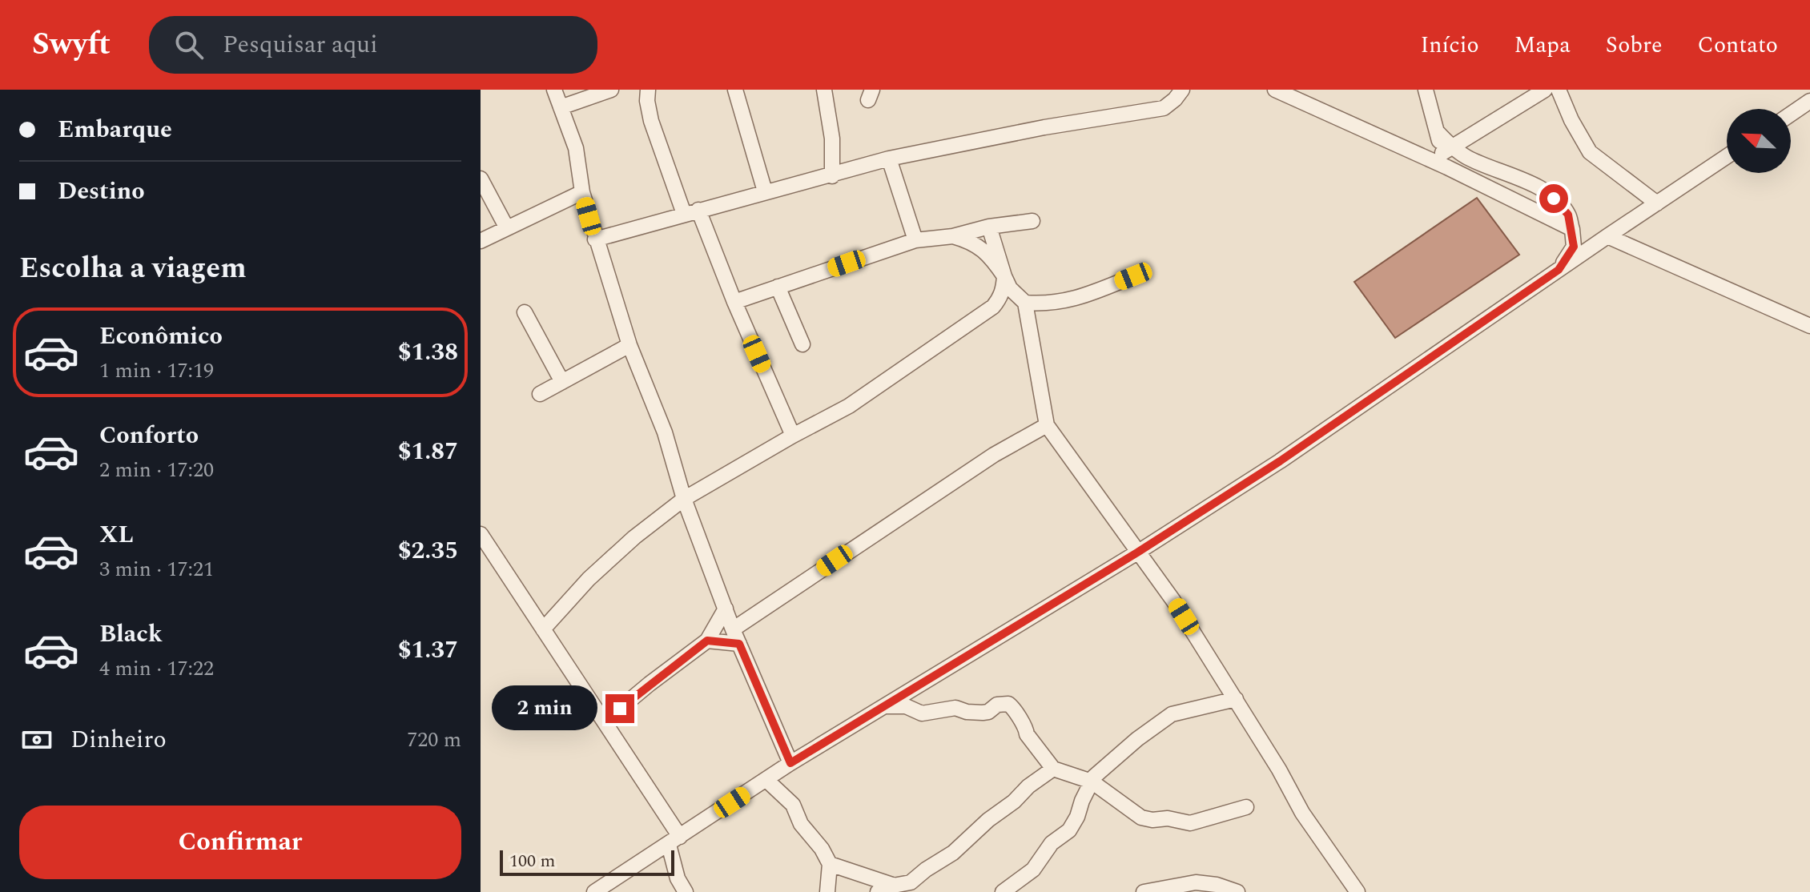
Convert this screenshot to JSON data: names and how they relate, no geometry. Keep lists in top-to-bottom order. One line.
{"scale_bar":"100 m","north":"top left","page":{"header":"Swyft","search":"Pesquisar aqui","nav":["Início","Mapa","Sobre","Contato"],"banner":["Embarque","Destino"],"heading":"Escolha a viagem","list":[{"name":"Econômico","note":"1 min · 17:19","value":"$1.38"},{"name":"Conforto","note":"2 min · 17:20","value":"$1.87"},{"name":"XL","note":"3 min · 17:21","value":"$2.35"},{"name":"Black","note":"4 min · 17:22","value":"$1.37"}],"bubble":"2 min","pay":["Dinheiro","720 m"],"buttons":"Confirmar","scale":"100 m"}}
